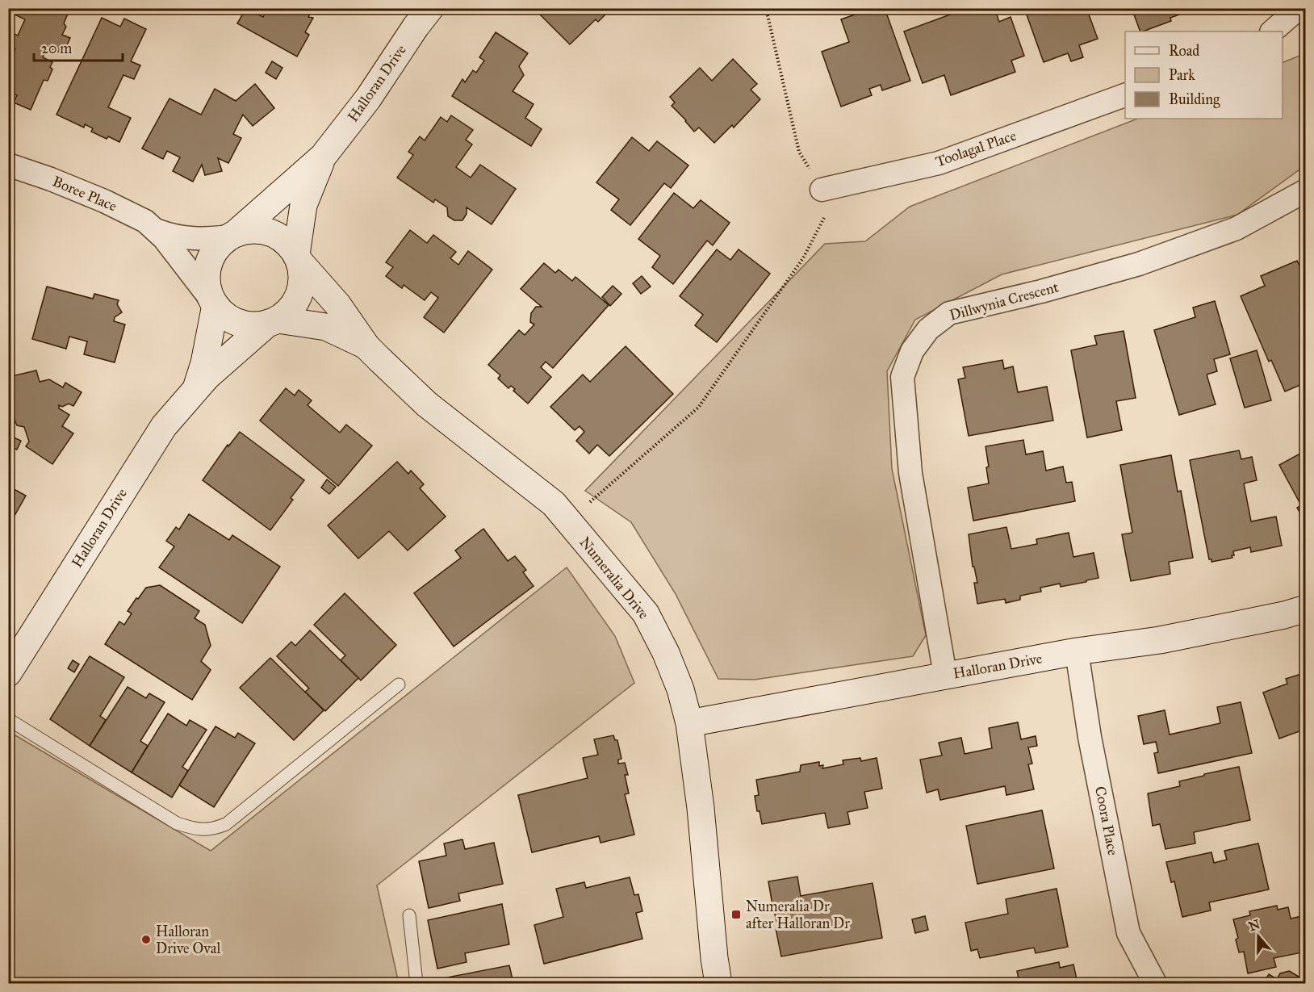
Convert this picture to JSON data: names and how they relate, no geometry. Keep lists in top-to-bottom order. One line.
{"streets":{"street":["Halloran Drive","Toolagal Place","Boree Place","Dillwynia Crescent","Numeralia Drive","Coora Place"]},"crossings":[["Halloran Drive","Boree Place"],["Halloran Drive","Dillwynia Crescent"],["Halloran Drive","Numeralia Drive"],["Halloran Drive","Coora Place"],["Boree Place","Numeralia Drive"]],"places":{"transit":["Numeralia Dr after Halloran Dr"],"other":["Halloran Drive Oval"]},"legend":["Road","Park","Building"],"scale_bar":"20 m","north":"top"}
